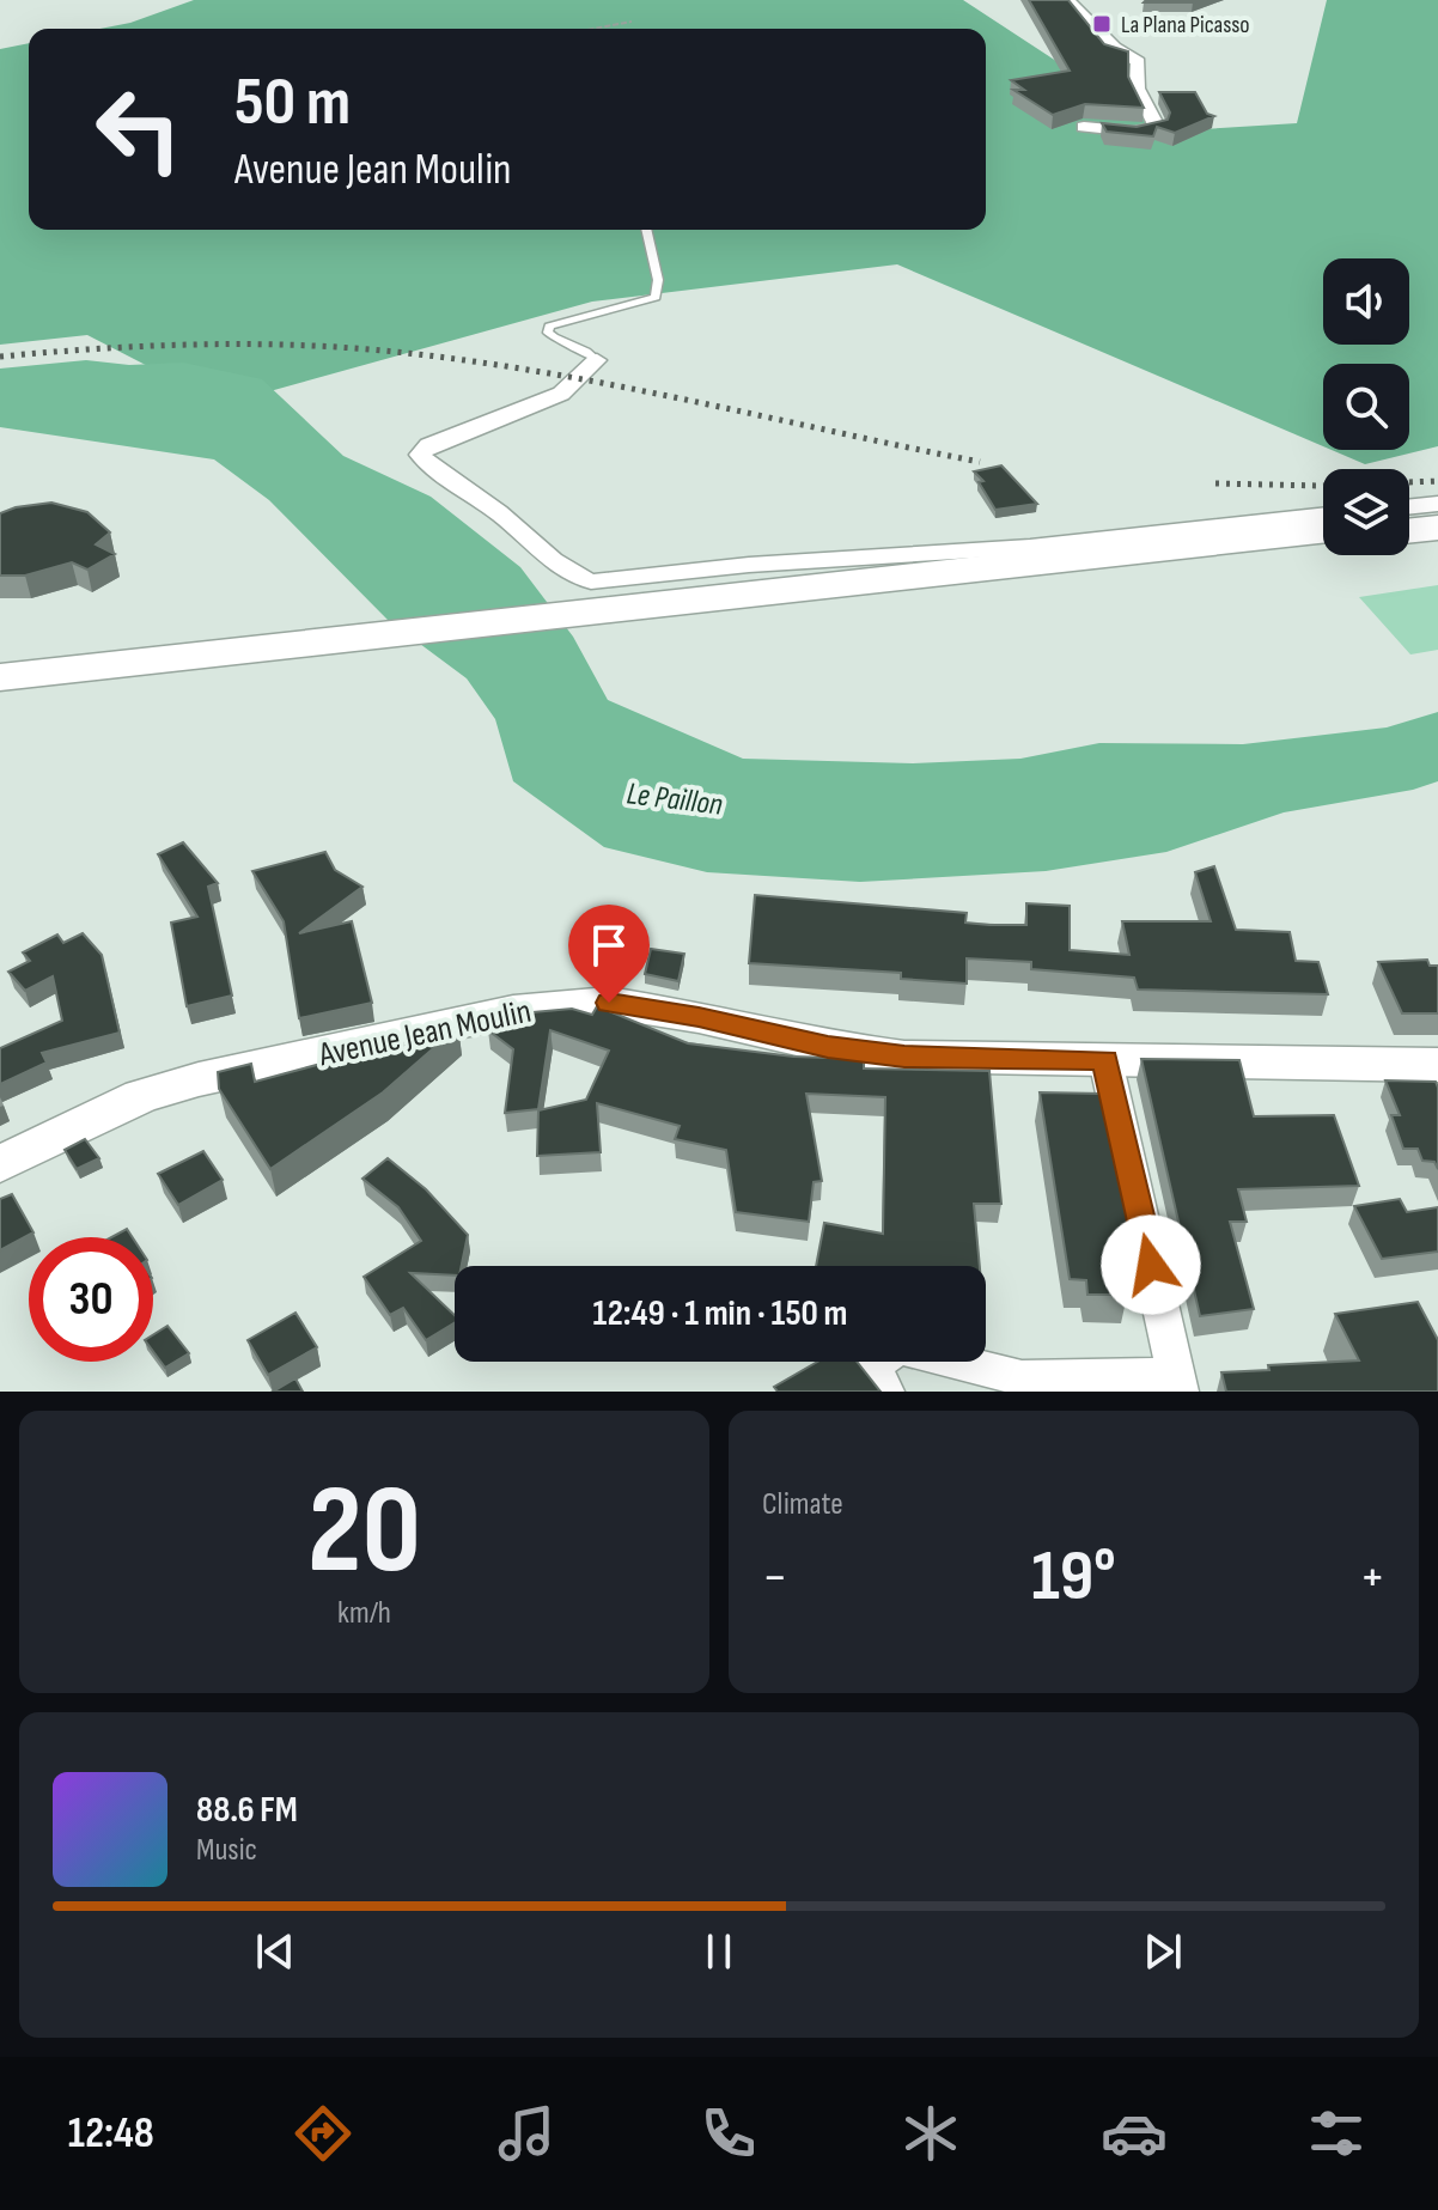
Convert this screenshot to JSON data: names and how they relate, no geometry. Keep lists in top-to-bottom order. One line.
{"streets":{"street":["Avenue Jean Moulin"]},"water":["Le Paillon"],"places":{"transit":["La Plana Picasso"]},"page":{"turn":["50 m","Avenue Jean Moulin"],"limit":"30","trip":"12:49 · 1 min · 150 m","tile":[["20","km/h"],"Climate"],"heat":["−","19°","+"],"song":["88.6 FM","Music"],"tabs":"12:48"}}
